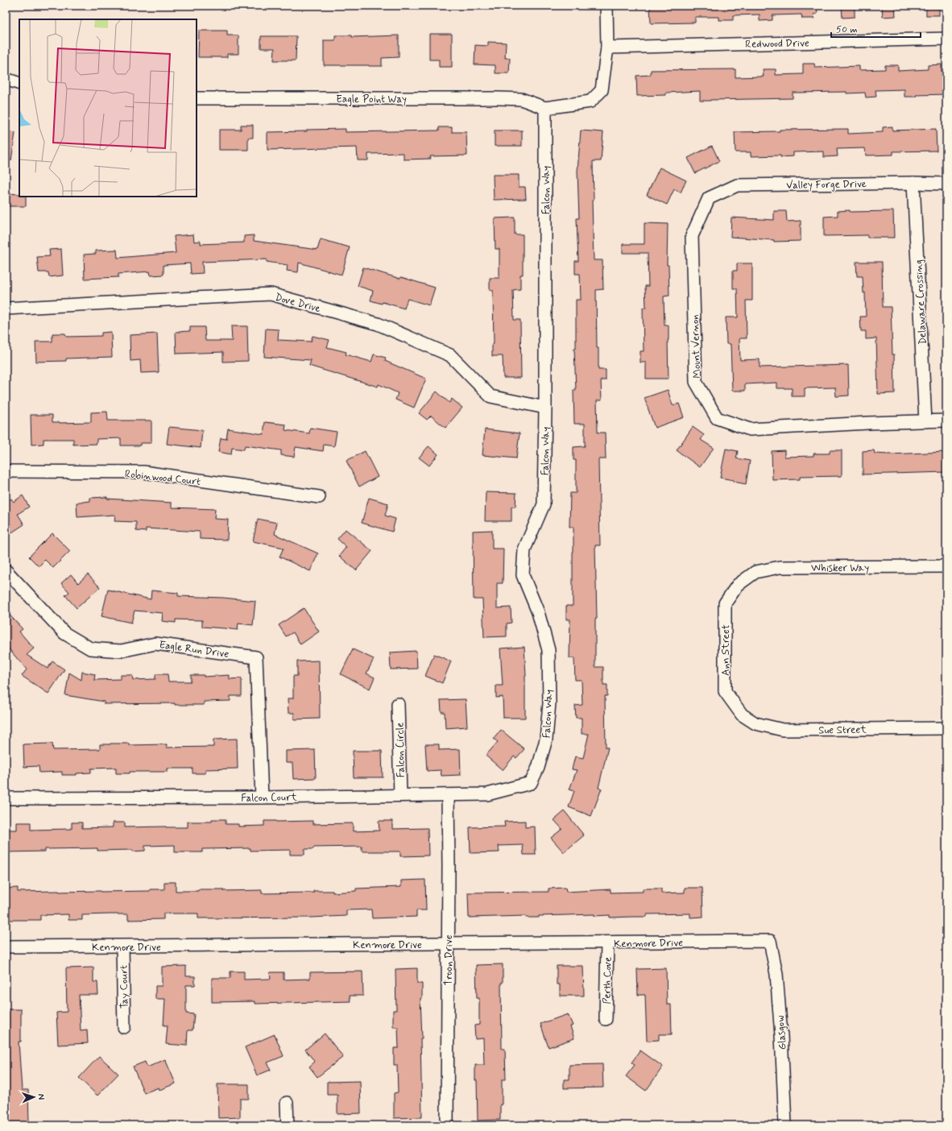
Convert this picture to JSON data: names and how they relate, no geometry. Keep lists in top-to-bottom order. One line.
{"streets":{"street":["Redwood Drive","Eagle Point Way","Valley Forge Drive","Falcon Way","Dove Drive","Delaware Crossing","Mount Vernon","Robinwood Court","Whisker Way","Eagle Run Drive","Ann Street","Sue Street","Falcon Circle","Falcon Court","Kenmore Drive","Troon Drive","Perth Cove","Tay Court","Glasgow"]},"crossings":[["Eagle Point Way","Falcon Way"],["Valley Forge Drive","Delaware Crossing"],["Valley Forge Drive","Mount Vernon"],["Falcon Way","Dove Drive"],["Falcon Way","Falcon Court"],["Delaware Crossing","Mount Vernon"],["Whisker Way","Ann Street"],["Eagle Run Drive","Falcon Court"],["Ann Street","Sue Street"],["Falcon Circle","Falcon Court"],["Falcon Court","Troon Drive"],["Kenmore Drive","Troon Drive"],["Kenmore Drive","Perth Cove"],["Kenmore Drive","Tay Court"],["Kenmore Drive","Glasgow"]],"scale_bar":"50 m","north":"right"}
